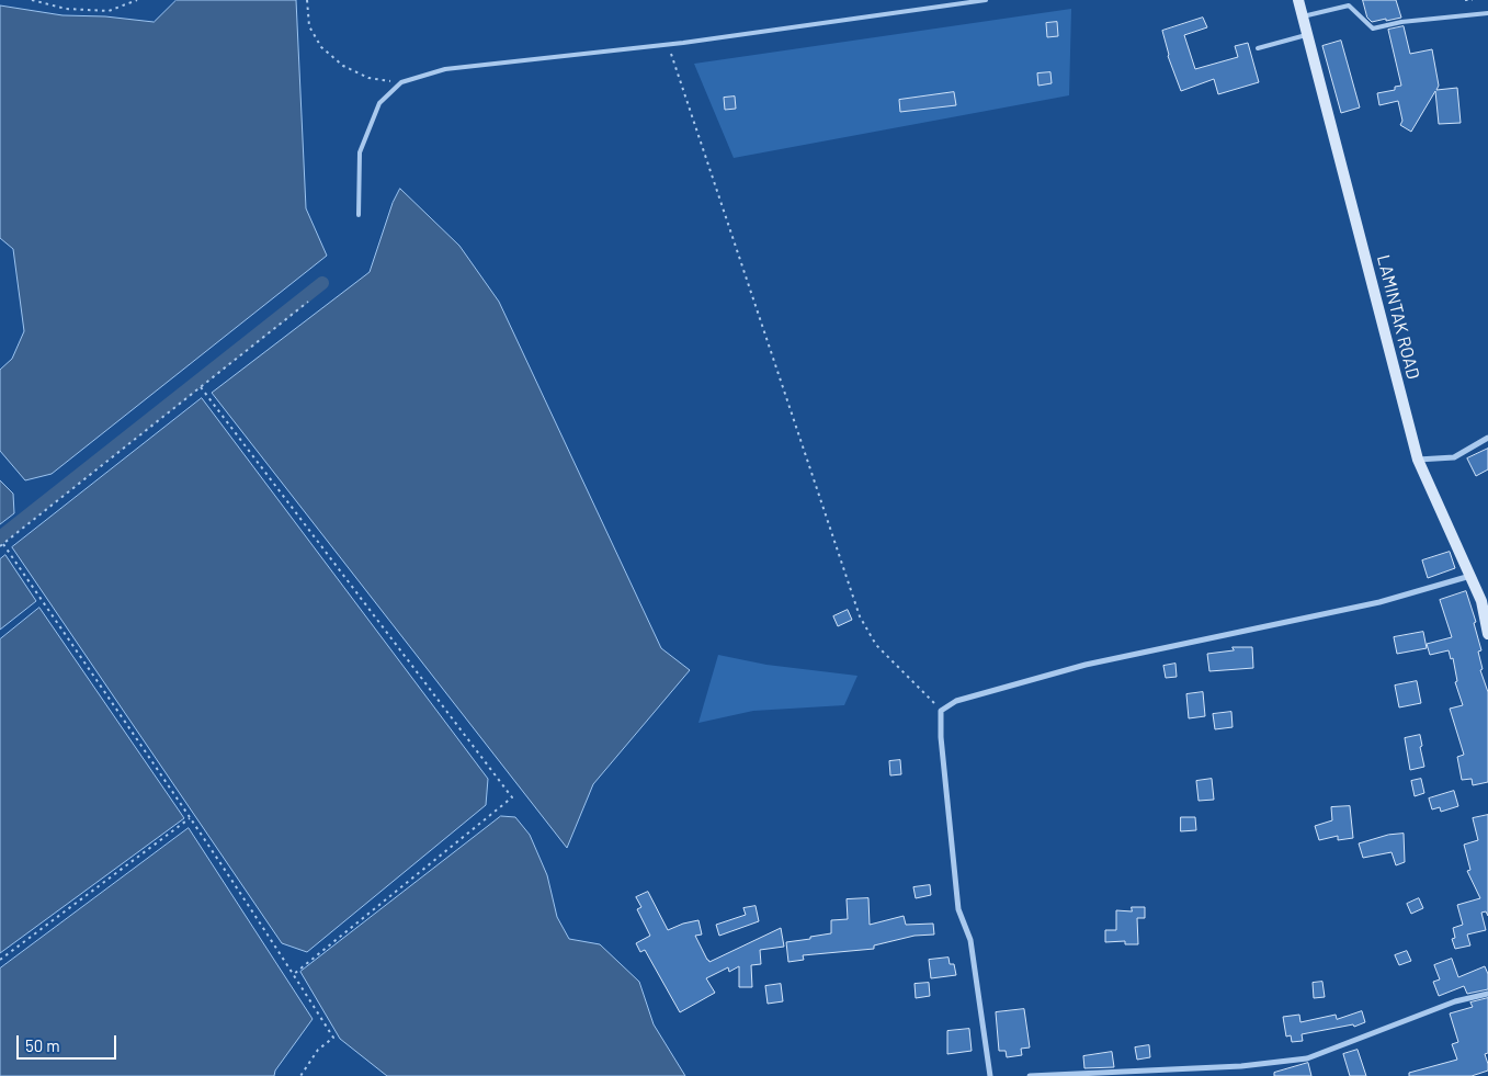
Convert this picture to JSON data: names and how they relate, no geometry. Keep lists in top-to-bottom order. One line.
{"streets":{"main road":["LAMINTAK ROAD"]},"scale_bar":"50 m"}
